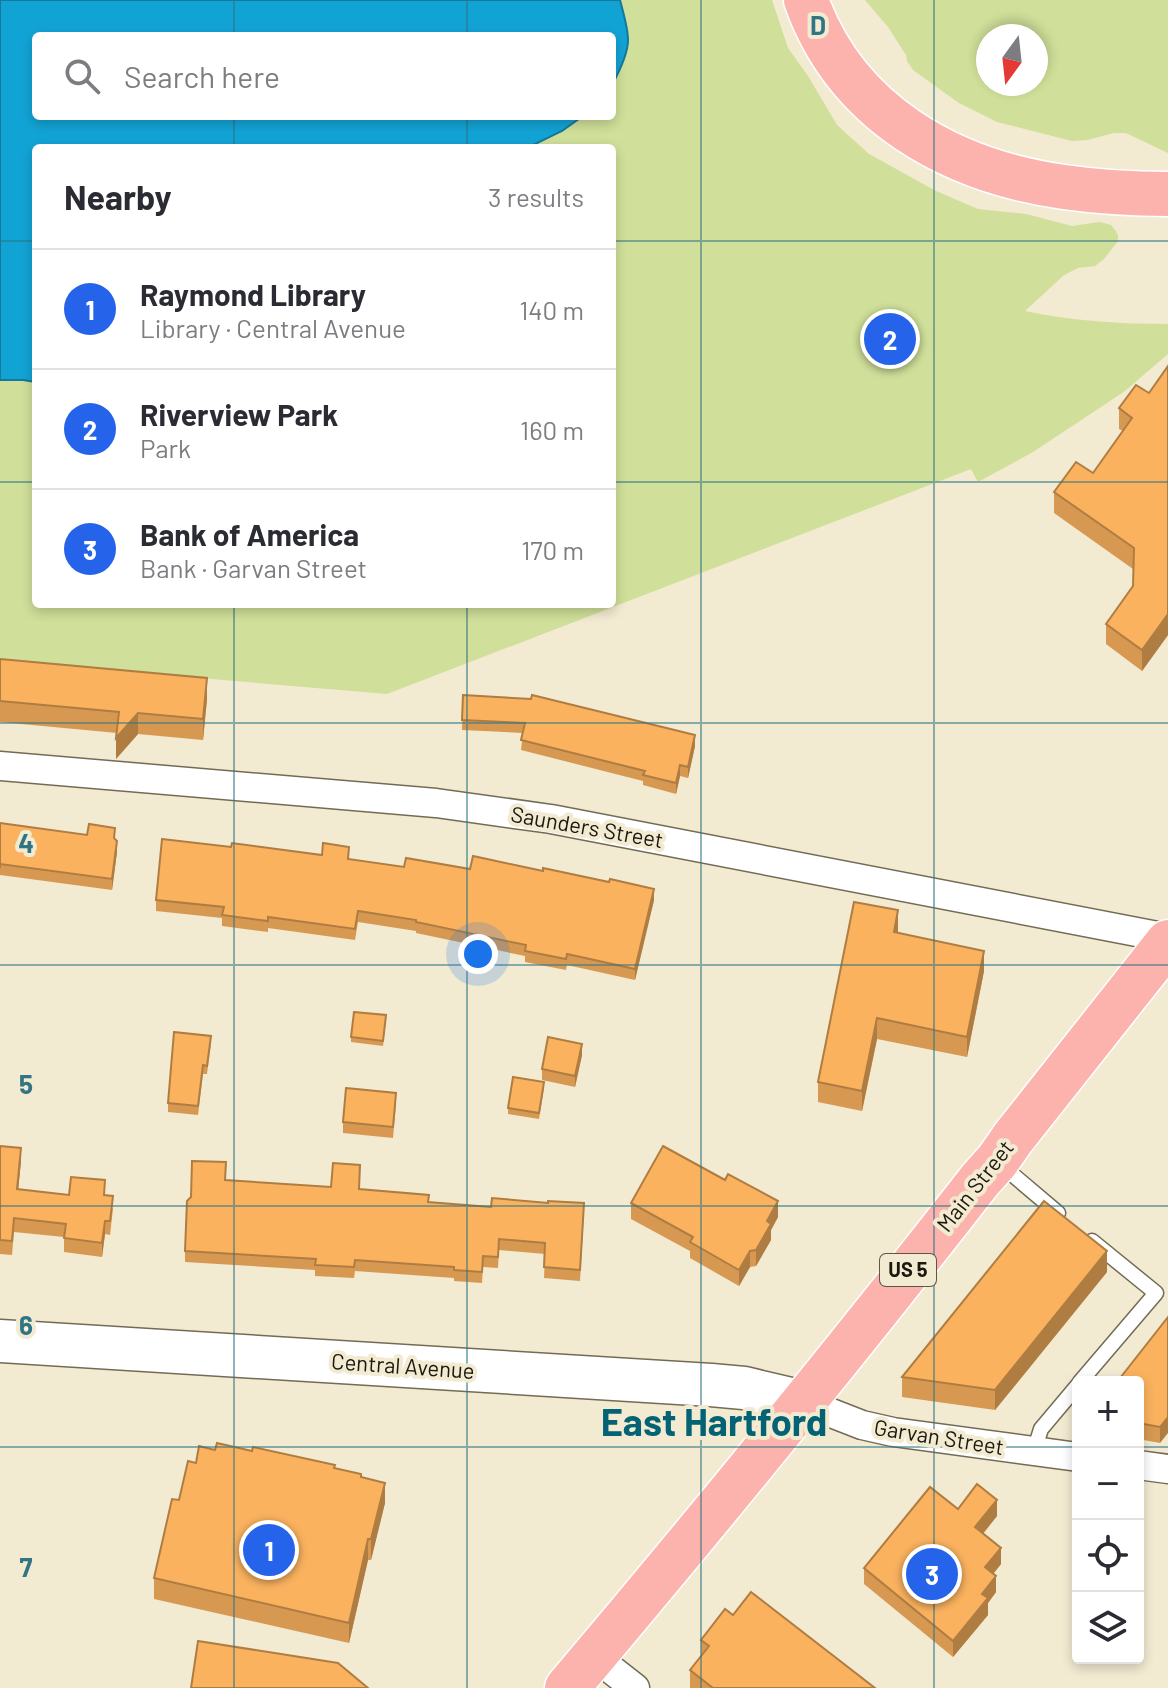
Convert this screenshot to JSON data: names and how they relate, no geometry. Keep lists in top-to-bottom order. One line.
{"streets":{"highway":["Main Street","US 5"],"street":["Saunders Street","Central Avenue","Garvan Street"]},"crossings":[["Saunders Street","Main Street"],["Main Street","Central Avenue"],["Main Street","Garvan Street"],["Central Avenue","Garvan Street"]],"districts":["East Hartford"],"north":"bottom","page":{"search":"Search here","heading":["Nearby","3 results"],"list":[{"mark":"1","name":"Raymond Library","note":"Library · Central Avenue","value":"140 m"},{"mark":"2","name":"Riverview Park","note":"Park","value":"160 m"},{"mark":"3","name":"Bank of America","note":"Bank · Garvan Street","value":"170 m"}],"pins":["2","1","3"],"map_buttons":["+","−"]},"grid":{"columns":["D"],"rows":["4","5","6","7"]}}
